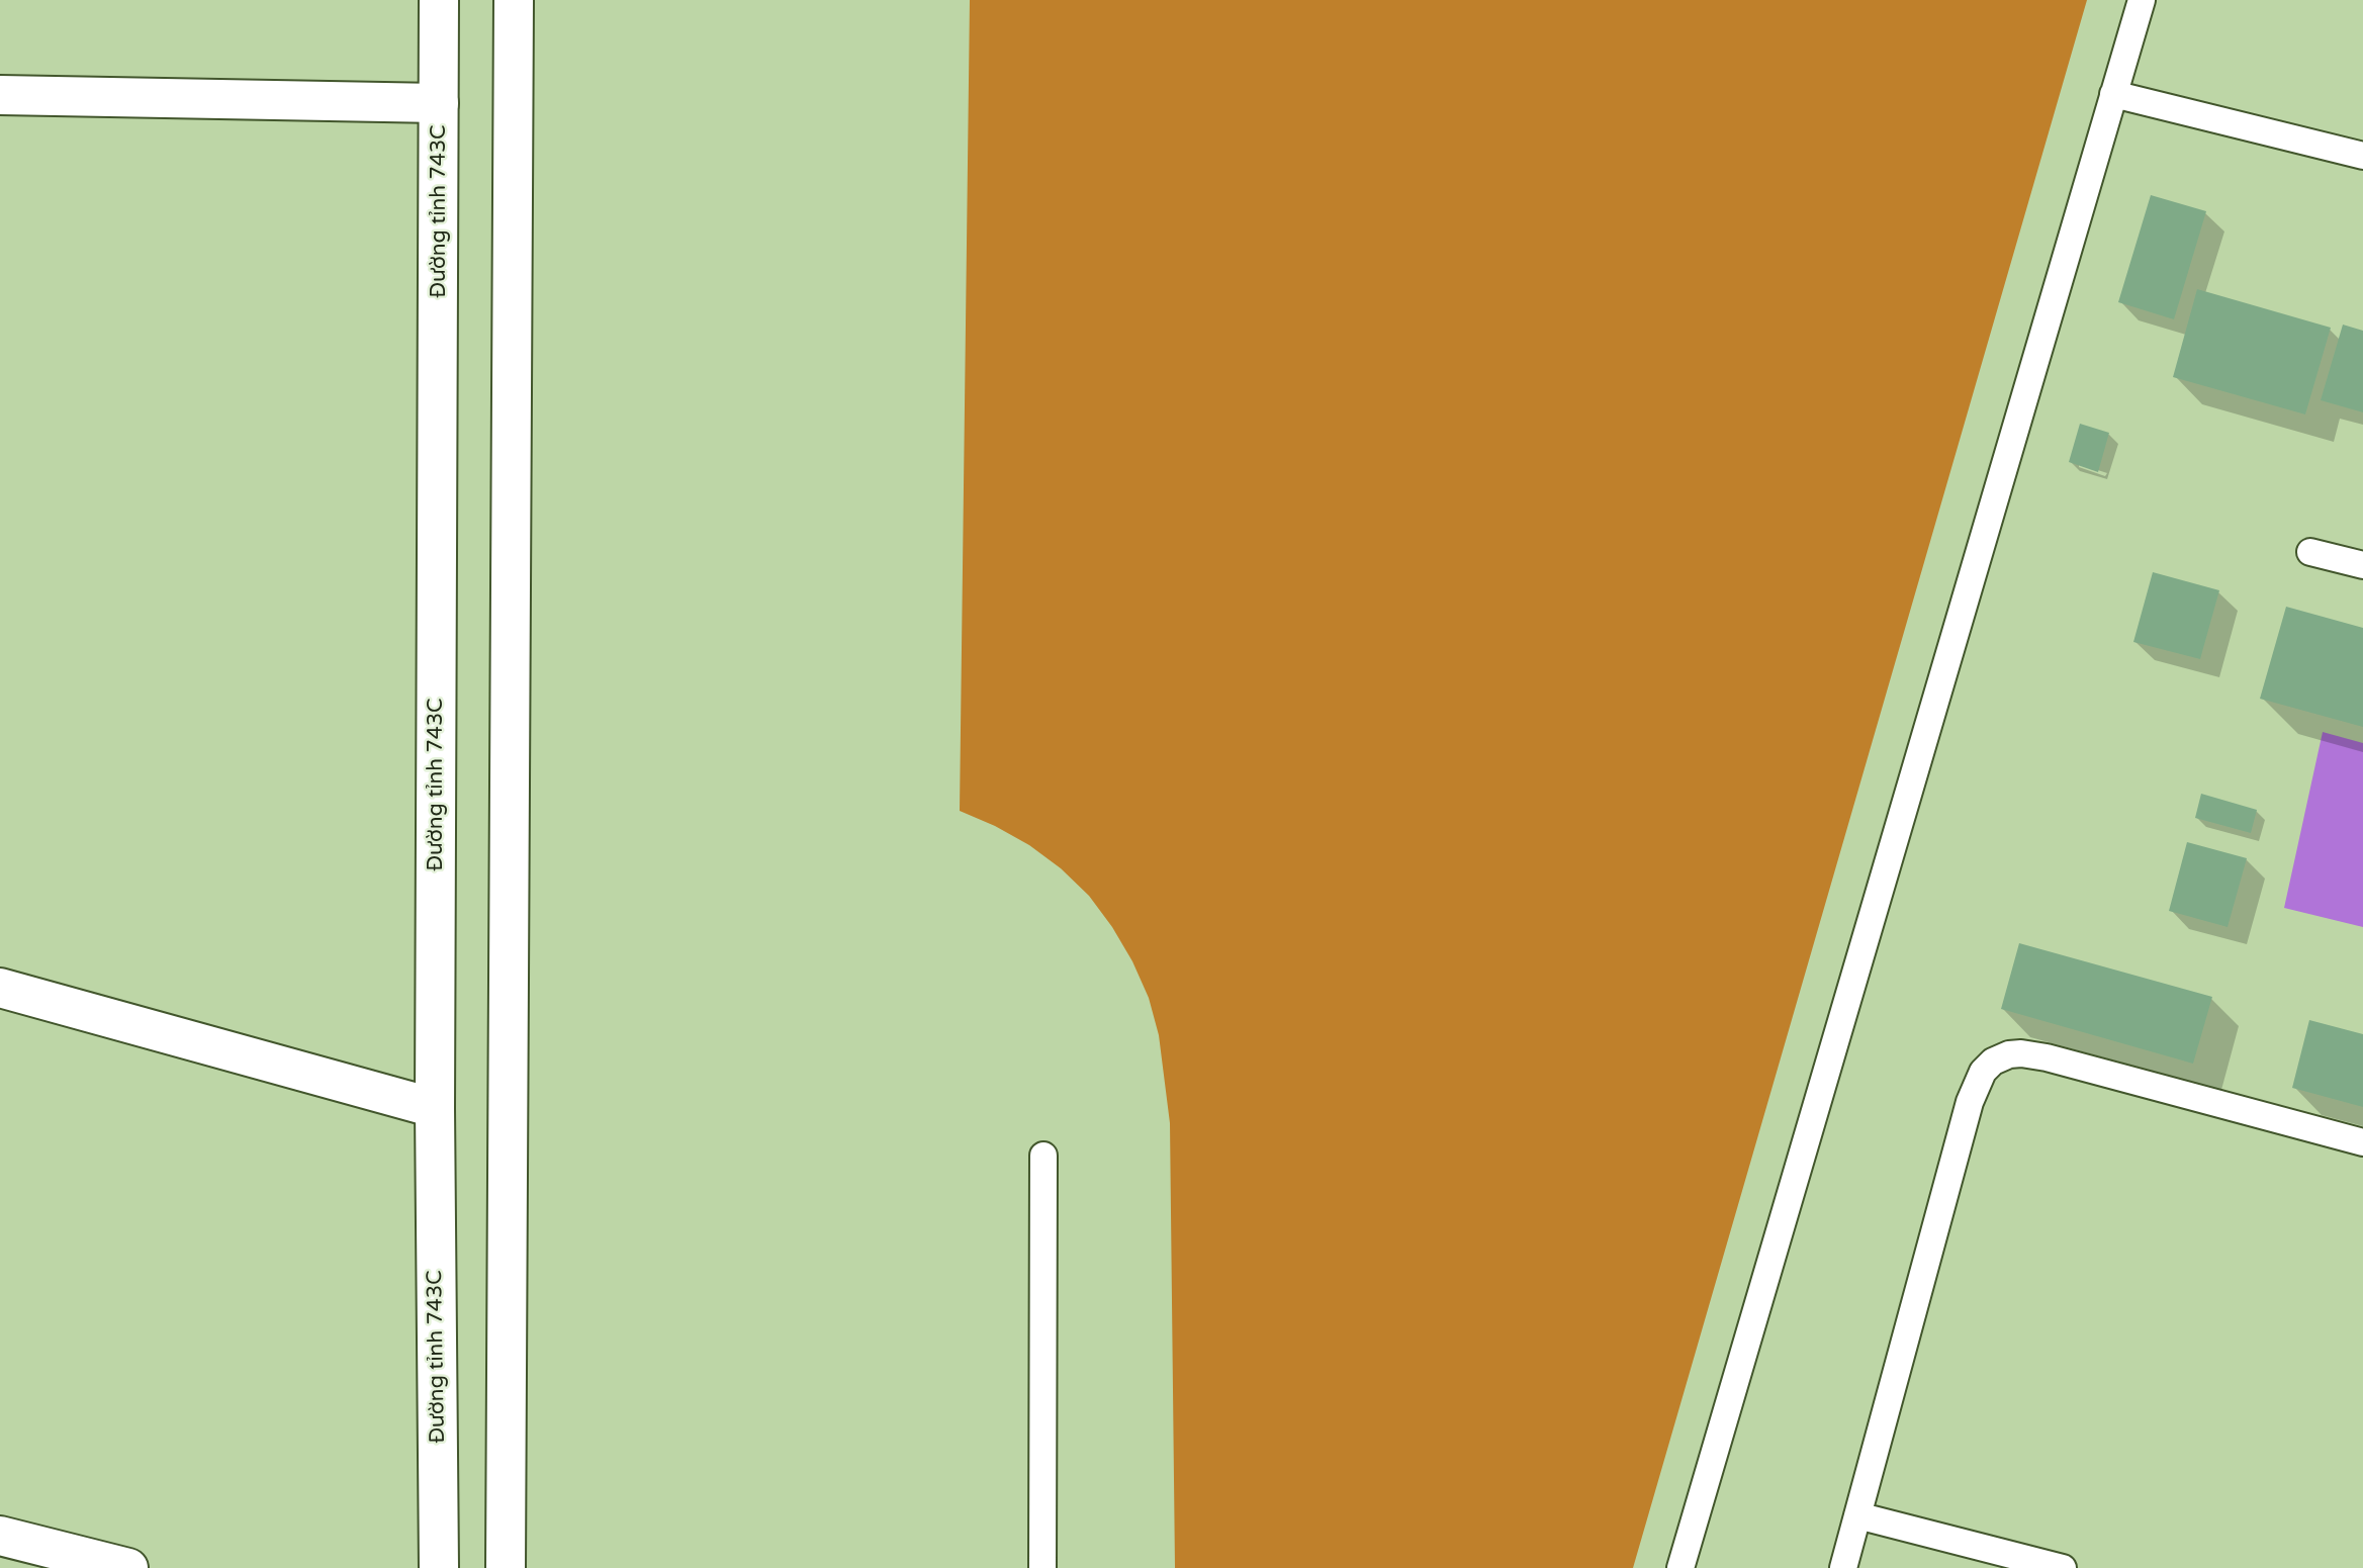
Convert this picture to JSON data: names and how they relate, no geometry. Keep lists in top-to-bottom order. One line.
{"streets":{"main road":["Đường tỉnh 743C"]}}
